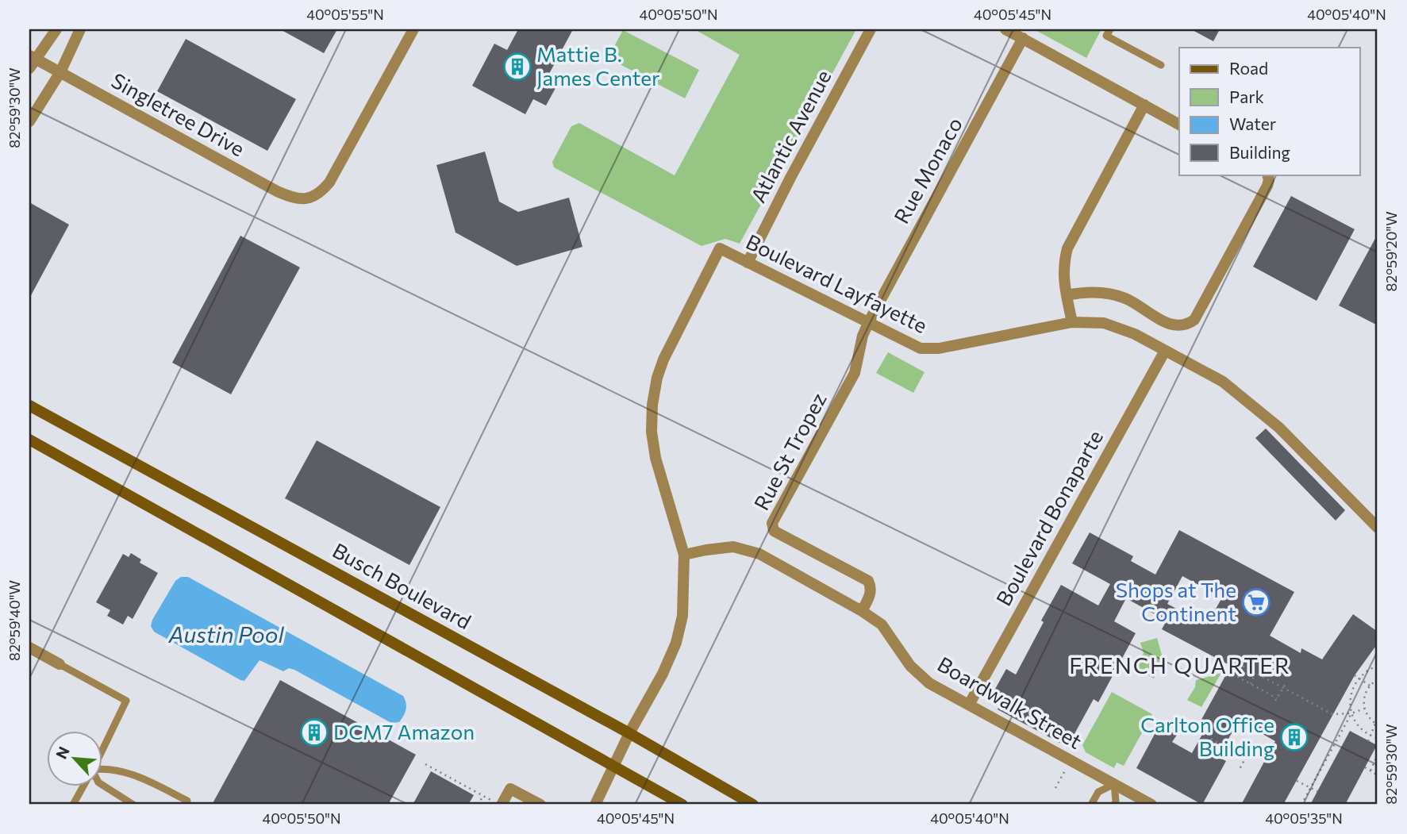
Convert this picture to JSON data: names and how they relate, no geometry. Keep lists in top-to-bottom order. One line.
{"streets":{"main road":["Busch Boulevard"],"street":["Singletree Drive","Atlantic Avenue","Rue Monaco","Boulevard Layfayette","Rue St Tropez","Boulevard Bonaparte","Boardwalk Street"]},"crossings":[["Atlantic Avenue","Boulevard Layfayette"],["Rue Monaco","Boulevard Layfayette"],["Rue Monaco","Rue St Tropez"],["Boulevard Layfayette","Rue St Tropez"],["Boulevard Layfayette","Boulevard Bonaparte"],["Boulevard Layfayette","Boardwalk Street"],["Rue St Tropez","Boardwalk Street"],["Boulevard Bonaparte","Boardwalk Street"]],"districts":["FRENCH QUARTER"],"water":["Austin Pool"],"places":{"building":["Mattie B. James Center","DCM7 Amazon","Carlton Office Building"],"supermarket":["Shops at The Continent"]},"legend":["Road","Park","Water","Building"],"north":"top left","coordinates":["40°05'55\"N","40°05'50\"N","40°05'45\"N","40°05'40\"N","82°59'30\"W","82°59'20\"W","82°59'40\"W","40°05'35\"N"]}
